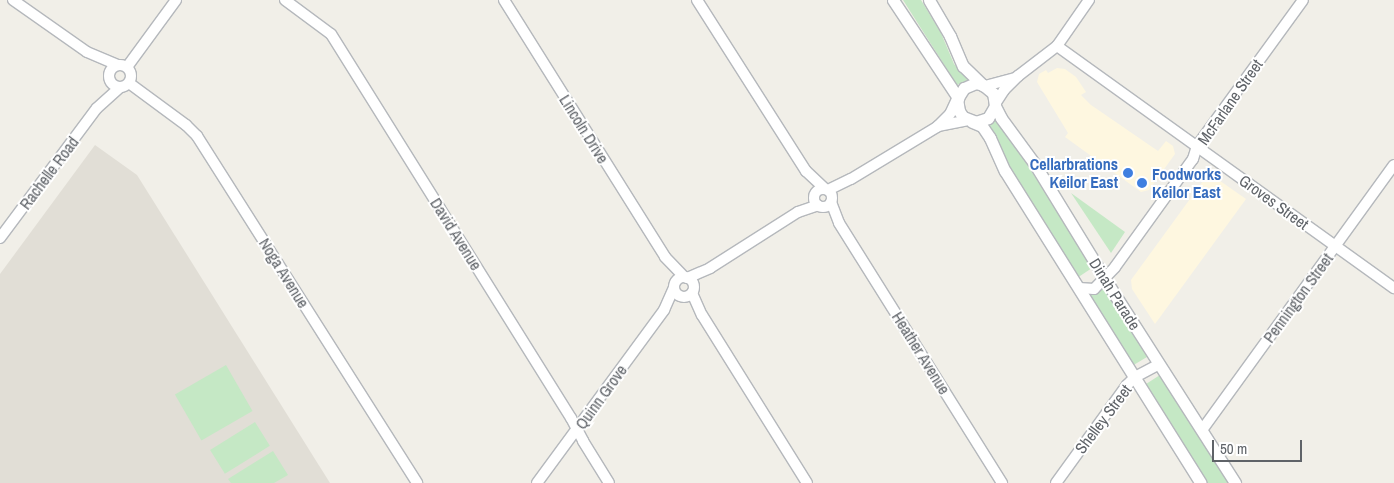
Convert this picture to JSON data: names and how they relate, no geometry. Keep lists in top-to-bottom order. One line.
{"streets":{"street":["McFarlane Street","Lincoln Drive","Rachelle Road","Groves Street","David Avenue","Noga Avenue","Dinah Parade","Pennington Street","Heather Avenue","Quinn Grove","Shelley Street"]},"crossings":[["McFarlane Street","Groves Street"],["McFarlane Street","Dinah Parade"],["Lincoln Drive","Quinn Grove"],["Rachelle Road","Noga Avenue"],["Groves Street","Pennington Street"],["David Avenue","Quinn Grove"],["Dinah Parade","Pennington Street"],["Dinah Parade","Quinn Grove"],["Dinah Parade","Shelley Street"],["Heather Avenue","Quinn Grove"]],"places":["Cellarbrations Keilor East","Foodworks Keilor East"],"scale_bar":"50 m"}
